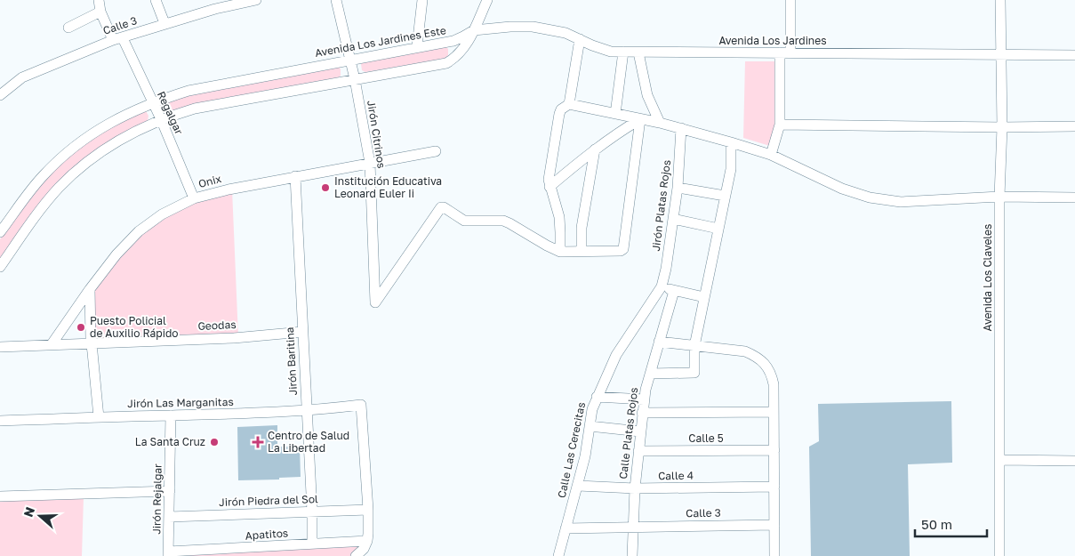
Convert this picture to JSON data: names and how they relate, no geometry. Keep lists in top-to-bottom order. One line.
{"streets":{"street":["Calle 3","Avenida Los Jardines","Avenida Los Jardines Este","Regalgar","Jirón Citrinos","Onix","Jirón Platas Rojos","Avenida Los Claveles","Geodas","Jirón Baritina","Jirón Las Marganitas","Calle Platas Rojos","Calle 5","Calle Las Cerecitas","Calle 4","Jirón Rejalgar","Jirón Piedra del Sol","Apatitos"]},"crossings":[["Calle 3","Regalgar"],["Calle 3","Calle Platas Rojos"],["Calle 3","Calle Las Cerecitas"],["Avenida Los Jardines","Avenida Los Jardines Este"],["Avenida Los Jardines","Avenida Los Claveles"],["Avenida Los Jardines Este","Regalgar"],["Avenida Los Jardines Este","Jirón Citrinos"],["Regalgar","Onix"],["Jirón Citrinos","Onix"],["Onix","Geodas"],["Onix","Jirón Baritina"],["Jirón Platas Rojos","Calle Las Cerecitas"],["Geodas","Jirón Baritina"],["Jirón Baritina","Jirón Las Marganitas"],["Jirón Baritina","Jirón Piedra del Sol"],["Jirón Baritina","Apatitos"],["Jirón Las Marganitas","Jirón Rejalgar"],["Jirón Las Marganitas","Jirón Piedra del Sol"],["Calle Platas Rojos","Calle 5"],["Calle Platas Rojos","Calle 4"],["Calle Las Cerecitas","Calle 4"],["Jirón Rejalgar","Jirón Piedra del Sol"],["Jirón Rejalgar","Apatitos"]],"places":{"other":["Institución Educativa Leonard Euler Ii","Puesto Policial de Auxilio Rápido","La Santa Cruz"],"health":["Centro de Salud La Libertad"]},"scale_bar":"50 m","north":"left"}
